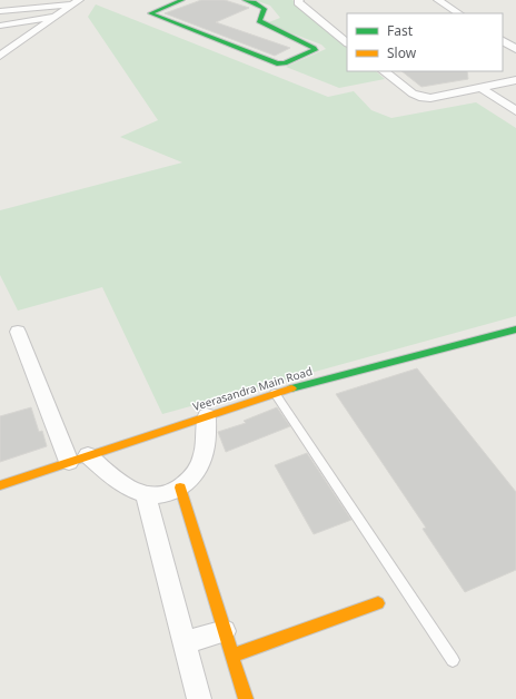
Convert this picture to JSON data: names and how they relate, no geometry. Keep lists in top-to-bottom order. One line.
{"streets":{"street":["Veerasandra Main Road"]},"legend":["Fast","Slow"]}
